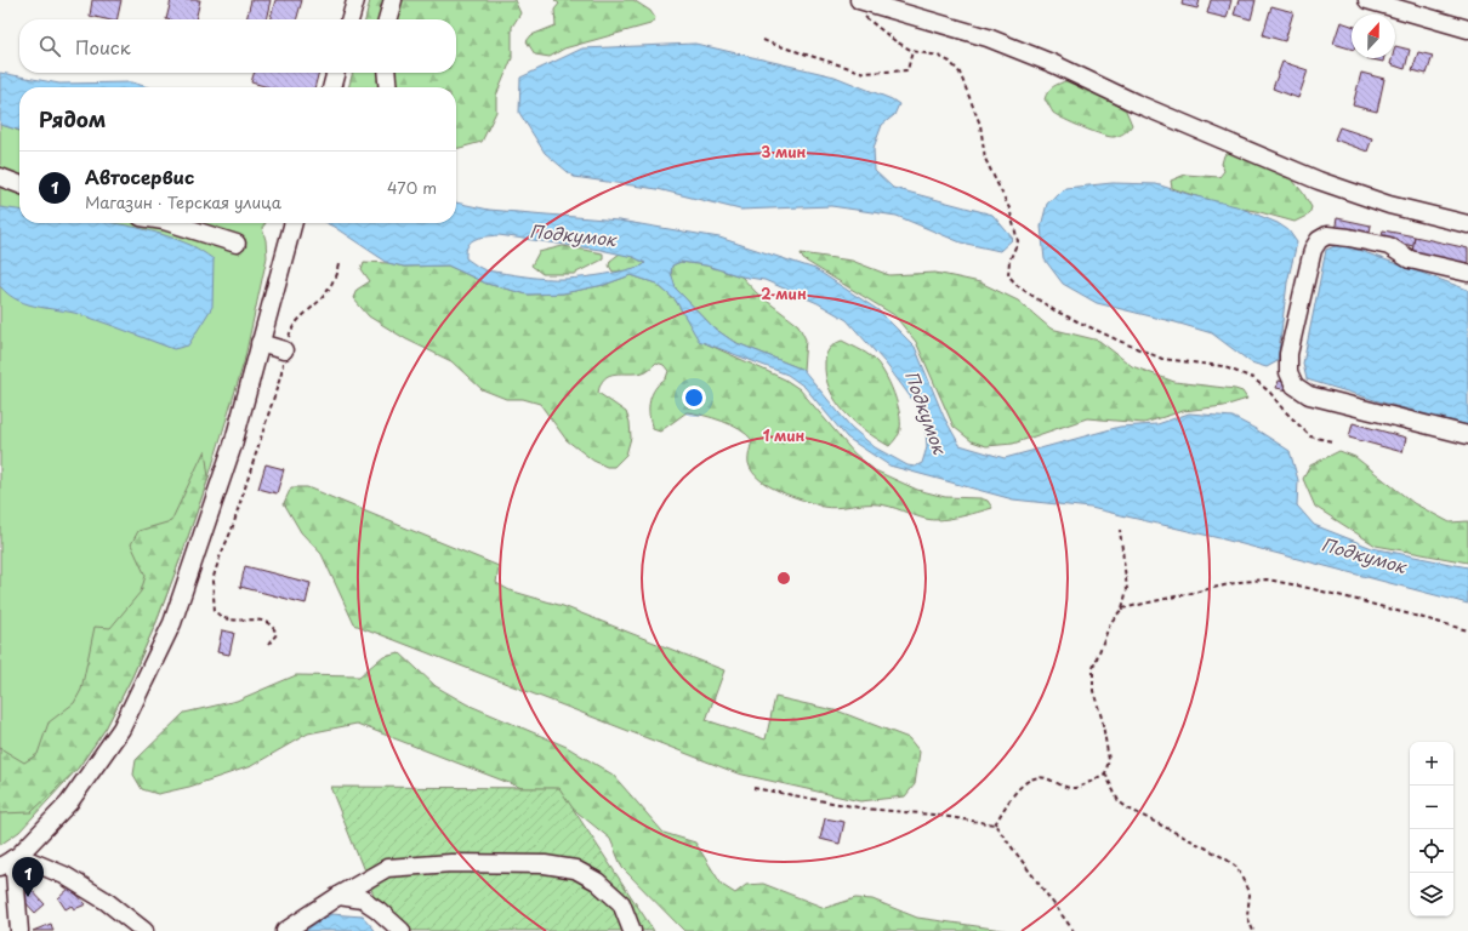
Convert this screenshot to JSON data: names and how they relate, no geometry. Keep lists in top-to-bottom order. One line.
{"water":["Подкумок"],"north":"top","page":{"search":"Поиск","heading":"Рядом","list":[{"mark":"1","name":"Автосервис","note":"Магазин · Терская улица","value":"470 m"}],"map_buttons":["+","−"],"pins":"1"},"rings":["3 мин","2 мин","1 мин"]}
